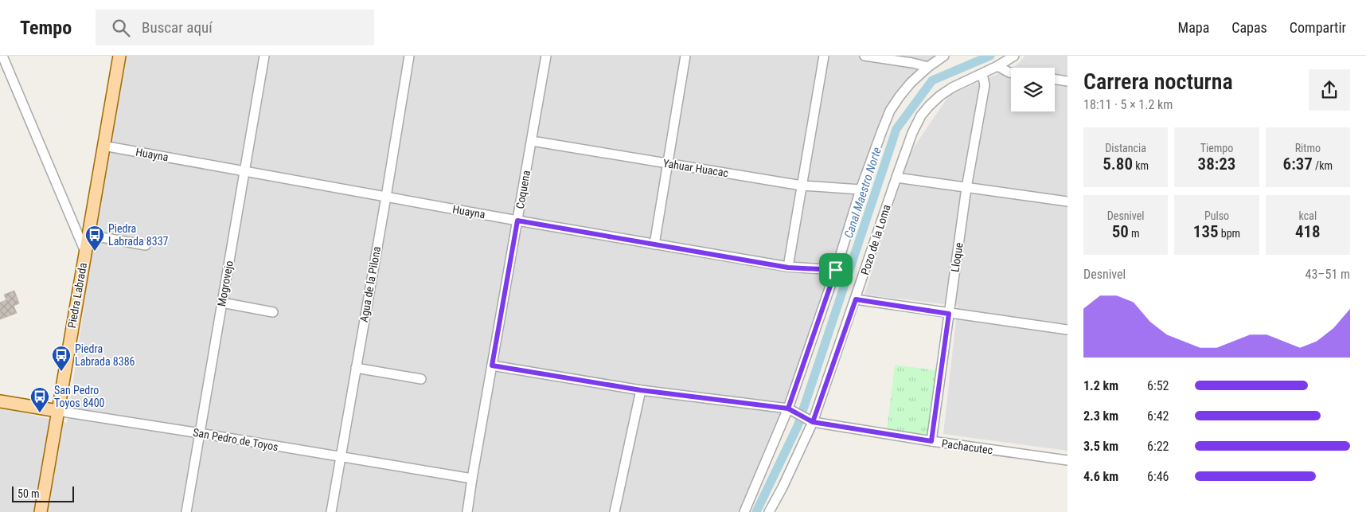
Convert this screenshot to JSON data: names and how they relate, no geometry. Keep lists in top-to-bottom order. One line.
{"streets":{"main road":["Piedra Labrada","San Pedro de Toyos"],"street":["Huayna","Yahuar Huacac","Coquena","Pozo de la Loma","Lloque","Mogrovejo","Agua de la Pilona","Pachacutec"]},"crossings":[["Huayna","Coquena"],["Huayna","Mogrovejo"],["Huayna","Agua de la Pilona"],["Huayna","Piedra Labrada"],["Yahuar Huacac","Coquena"],["Coquena","San Pedro de Toyos"],["Coquena","Pachacutec"],["Pozo de la Loma","Lloque"],["Pozo de la Loma","Pachacutec"],["Lloque","Pachacutec"],["Mogrovejo","San Pedro de Toyos"],["Agua de la Pilona","San Pedro de Toyos"],["Piedra Labrada","San Pedro de Toyos"]],"water":["Canal Maestro Norte"],"places":{"bus stop":["Piedra Labrada 8337","Piedra Labrada 8386","San Pedro Toyos 8400"]},"scale_bar":"50 m","page":{"header":"Tempo","search":"Buscar aquí","nav":["Mapa","Capas","Compartir"],"heading":["Carrera nocturna","18:11 · 5 × 1.2 km"],"stats":[["Distancia","5.80 km"],["Tiempo","38:23"],["Ritmo","6:37 /km"],["Desnivel","50 m"],["Pulso","135 bpm"],["kcal","418"]],"chart":["Desnivel","43–51 m"],"list":[{"name":"1.2 km","note":"6:52"},{"name":"2.3 km","note":"6:42"},{"name":"3.5 km","note":"6:22"},{"name":"4.6 km","note":"6:46"}],"scale":"50 m"}}
